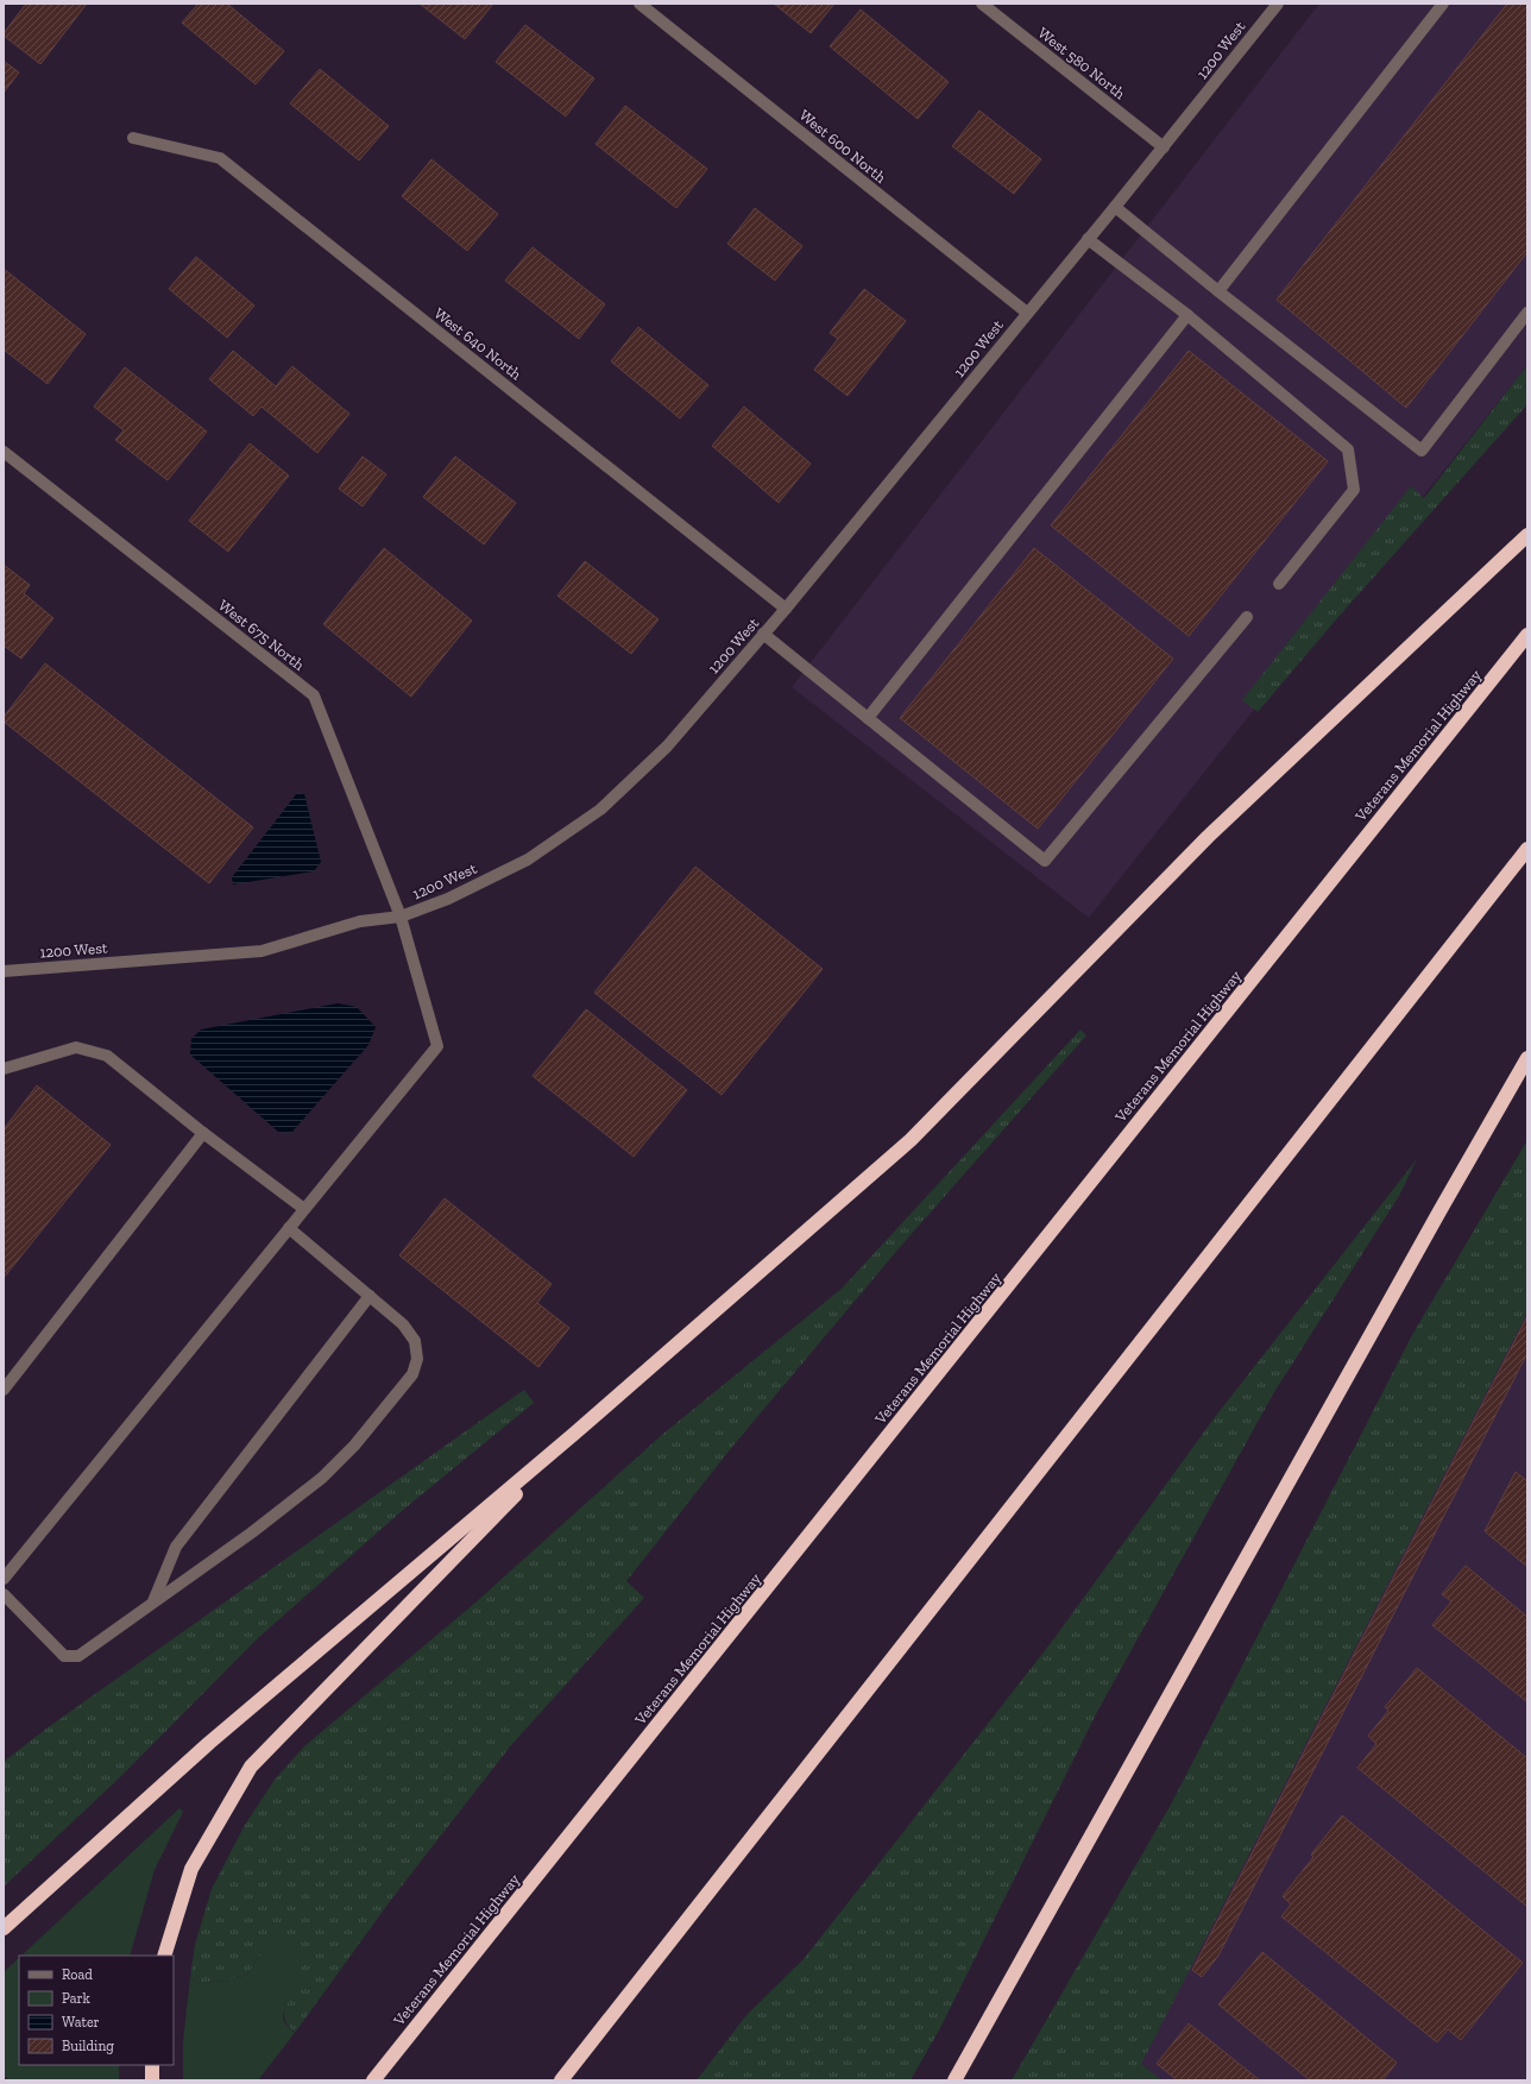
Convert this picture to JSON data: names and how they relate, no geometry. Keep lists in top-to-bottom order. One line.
{"streets":{"highway":["Veterans Memorial Highway"],"street":["1200 West","West 580 North","West 600 North","West 640 North","West 675 North"]},"crossings":[["1200 West","West 580 North"],["1200 West","West 600 North"],["1200 West","West 640 North"],["1200 West","West 675 North"]],"legend":["Road","Park","Water","Building"]}
